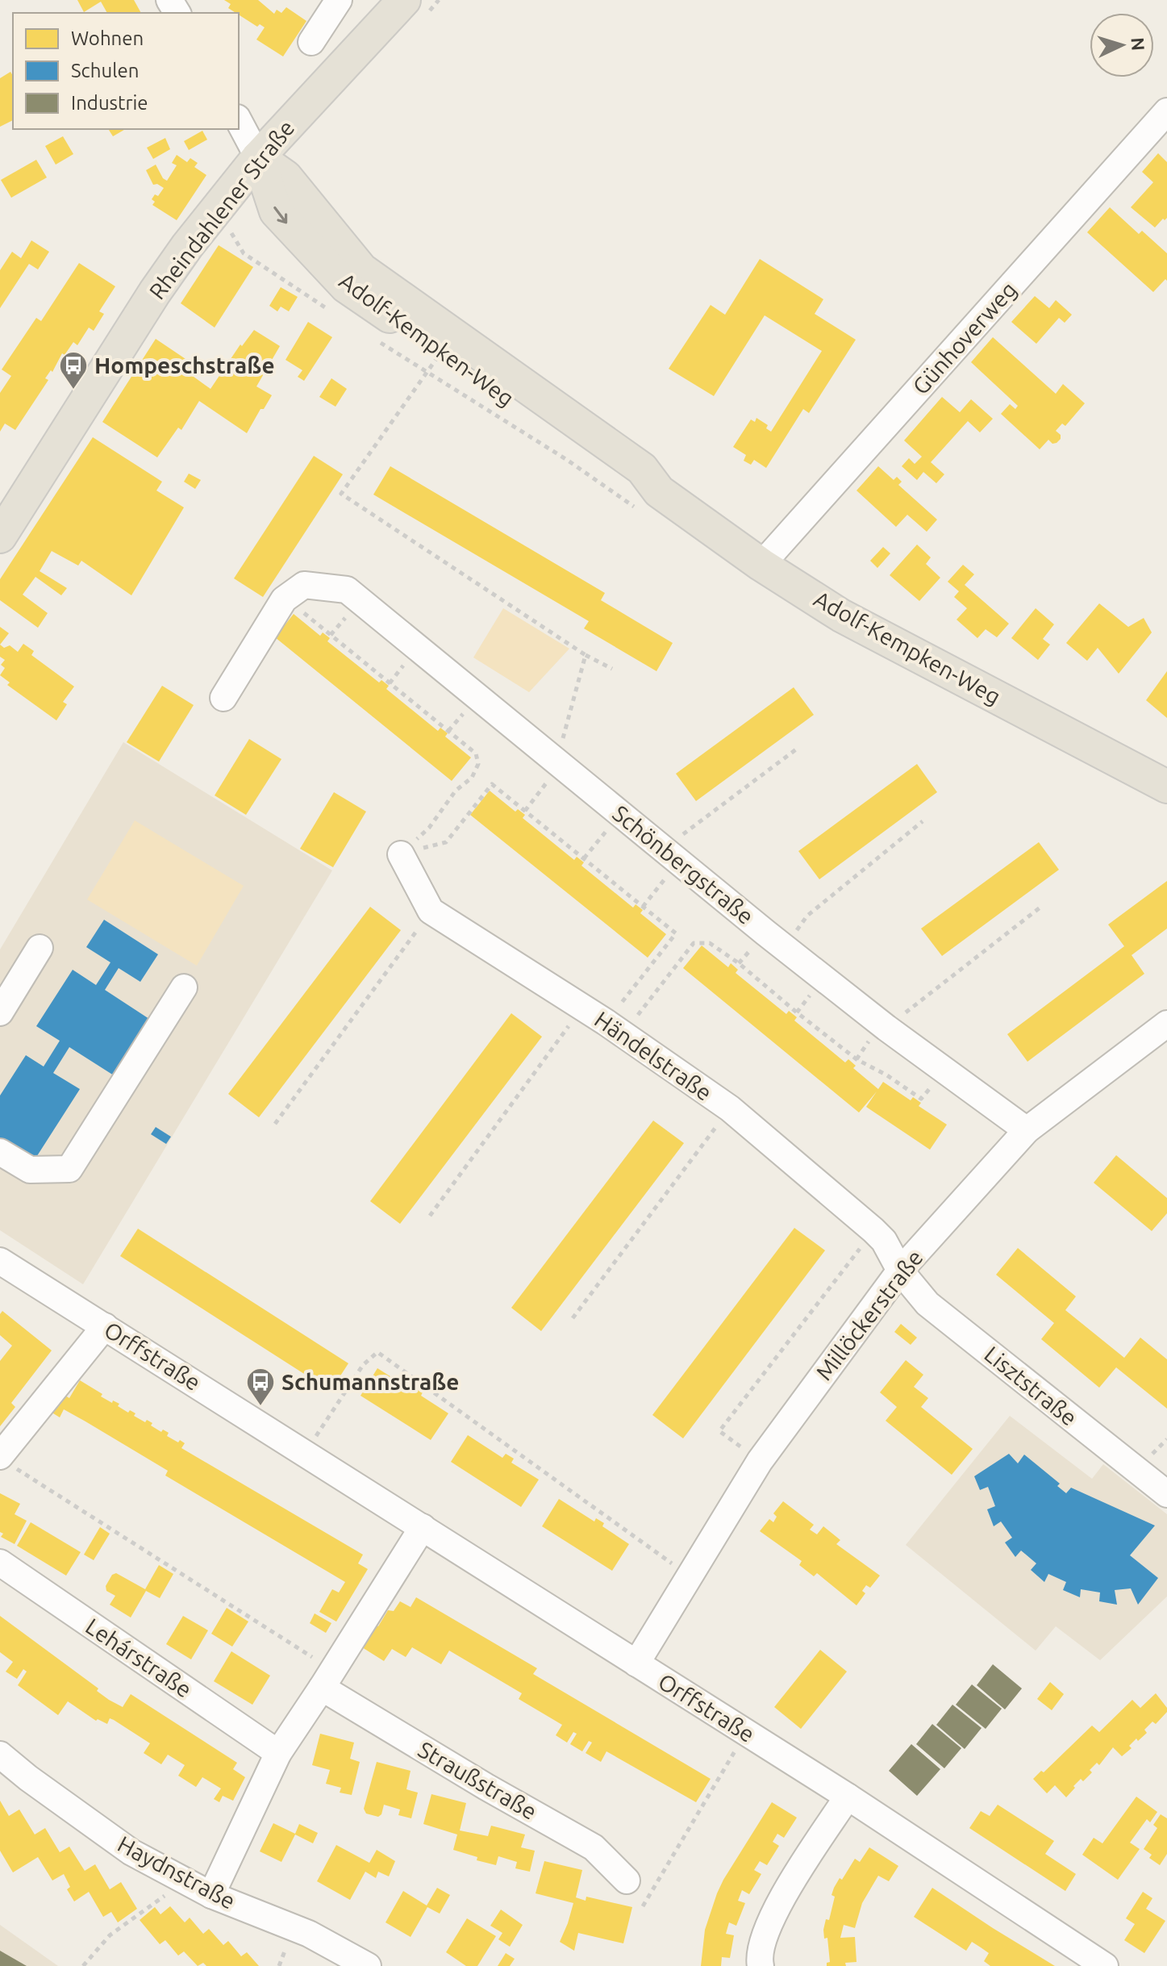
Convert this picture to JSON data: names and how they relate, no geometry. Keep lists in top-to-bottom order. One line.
{"streets":{"main road":["Rheindahlener Straße","Adolf-Kempken-Weg"],"street":["Günhoverweg","Schönbergstraße","Händelstraße","Millöckerstraße","Orffstraße","Lisztstraße","Lehárstraße","Straußstraße","Haydnstraße"]},"crossings":[["Rheindahlener Straße","Adolf-Kempken-Weg"],["Günhoverweg","Adolf-Kempken-Weg"],["Schönbergstraße","Millöckerstraße"],["Händelstraße","Millöckerstraße"],["Händelstraße","Lisztstraße"],["Millöckerstraße","Orffstraße"],["Millöckerstraße","Lisztstraße"]],"places":{"bus stop":["Hompeschstraße","Schumannstraße"]},"legend":["Wohnen","Schulen","Industrie"],"north":"right"}
